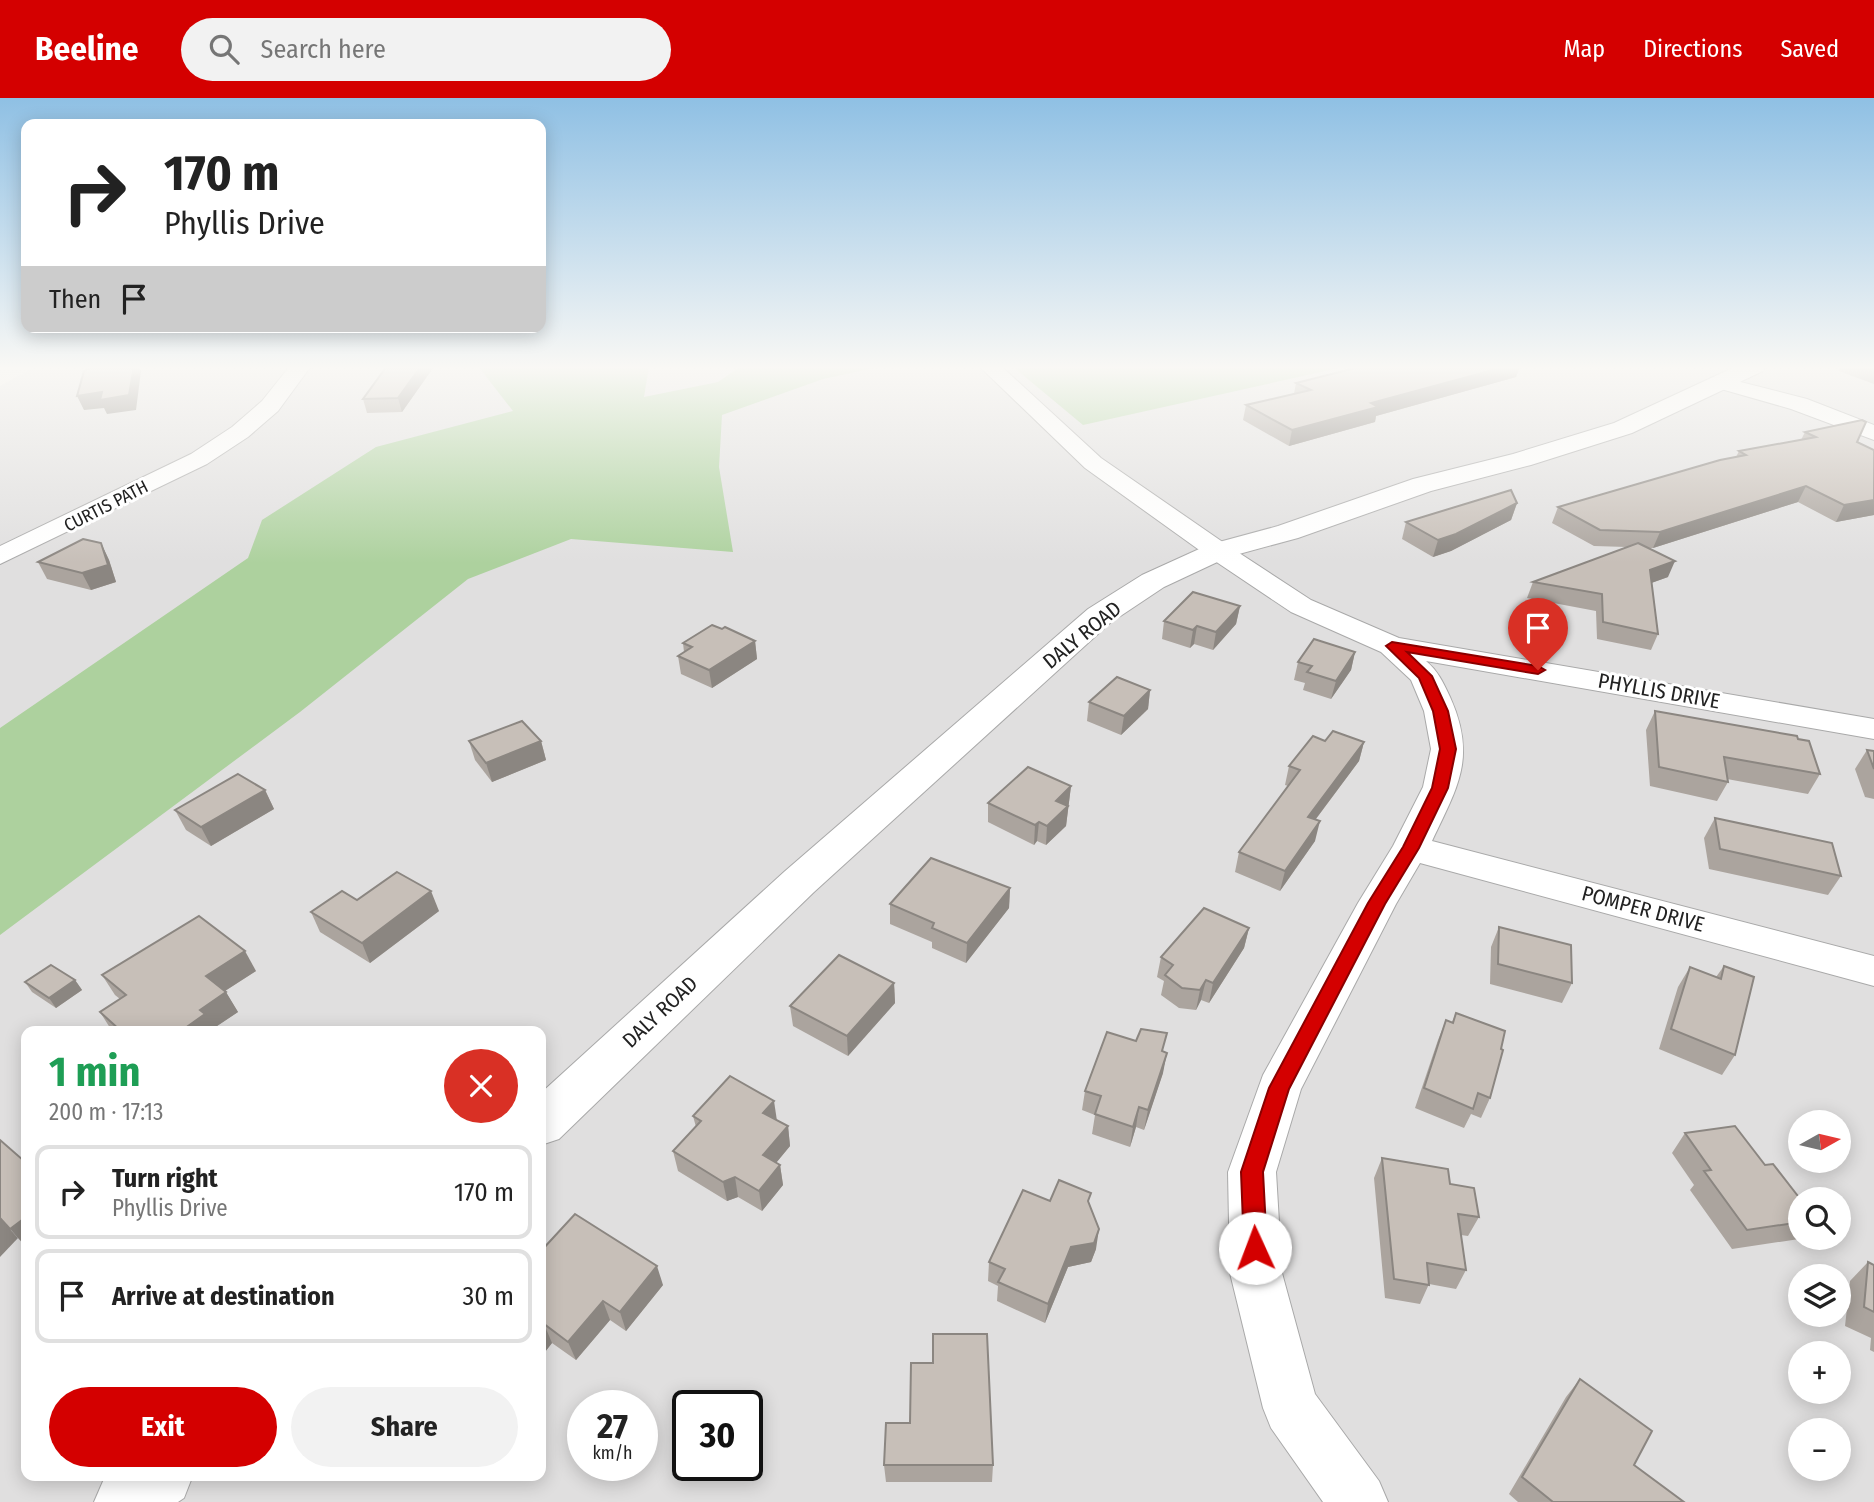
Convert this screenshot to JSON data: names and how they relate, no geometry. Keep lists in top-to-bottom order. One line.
{"streets":{"street":["CURTIS PATH","DALY ROAD","PHYLLIS DRIVE","POMPER DRIVE"]},"crossings":[["DALY ROAD","PHYLLIS DRIVE"]],"north":"right","page":{"header":"Beeline","search":"Search here","nav":["Map","Directions","Saved"],"turn":["170 m","Phyllis Drive"],"then":"Then","heading":["1 min","200 m · 17:13"],"map_buttons":["+","−"],"list":[{"name":"Turn right","note":"Phyllis Drive","value":"170 m"},{"name":"Arrive at destination","value":"30 m"}],"buttons":["Exit","Share"],"speed":"27 km/h","limit":"30"}}
